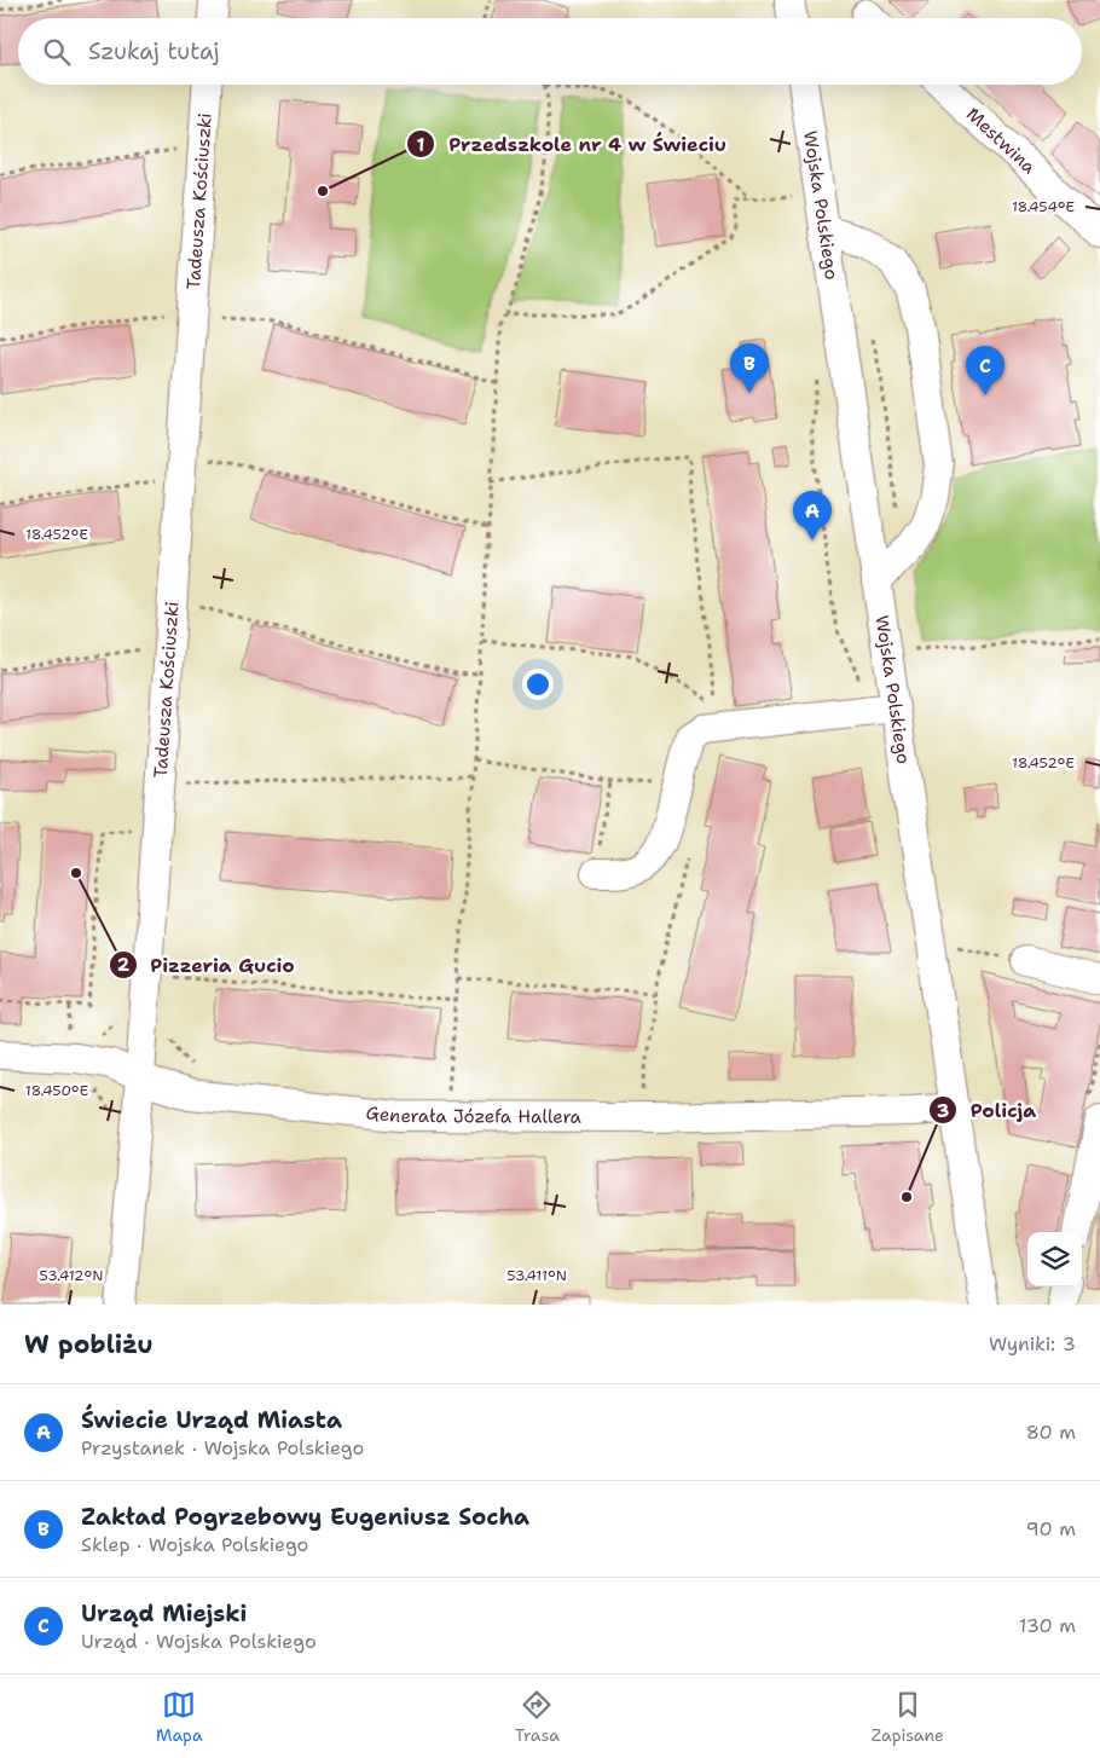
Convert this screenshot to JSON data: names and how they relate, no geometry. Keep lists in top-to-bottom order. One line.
{"streets":{"street":["Mestwina","Tadeusza Kościuszki","Wojska Polskiego","Generała Józefa Hallera"]},"crossings":[["Tadeusza Kościuszki","Generała Józefa Hallera"],["Wojska Polskiego","Generała Józefa Hallera"]],"places":["Przedszkole nr 4 w Świeciu","Pizzeria Gucio","Policja"],"page":{"search":"Szukaj tutaj","pins":["B","C","A"],"heading":["W pobliżu","Wyniki: 3"],"list":[{"mark":"A","name":"Świecie Urząd Miasta","note":"Przystanek · Wojska Polskiego","value":"80 m"},{"mark":"B","name":"Zakład Pogrzebowy Eugeniusz Socha","note":"Sklep · Wojska Polskiego","value":"90 m"},{"mark":"C","name":"Urząd Miejski","note":"Urząd · Wojska Polskiego","value":"130 m"}],"nav":["Mapa","Trasa","Zapisane"]},"coordinates":["18.454°E","18.452°E","18.450°E","53.412°N","53.411°N"]}
